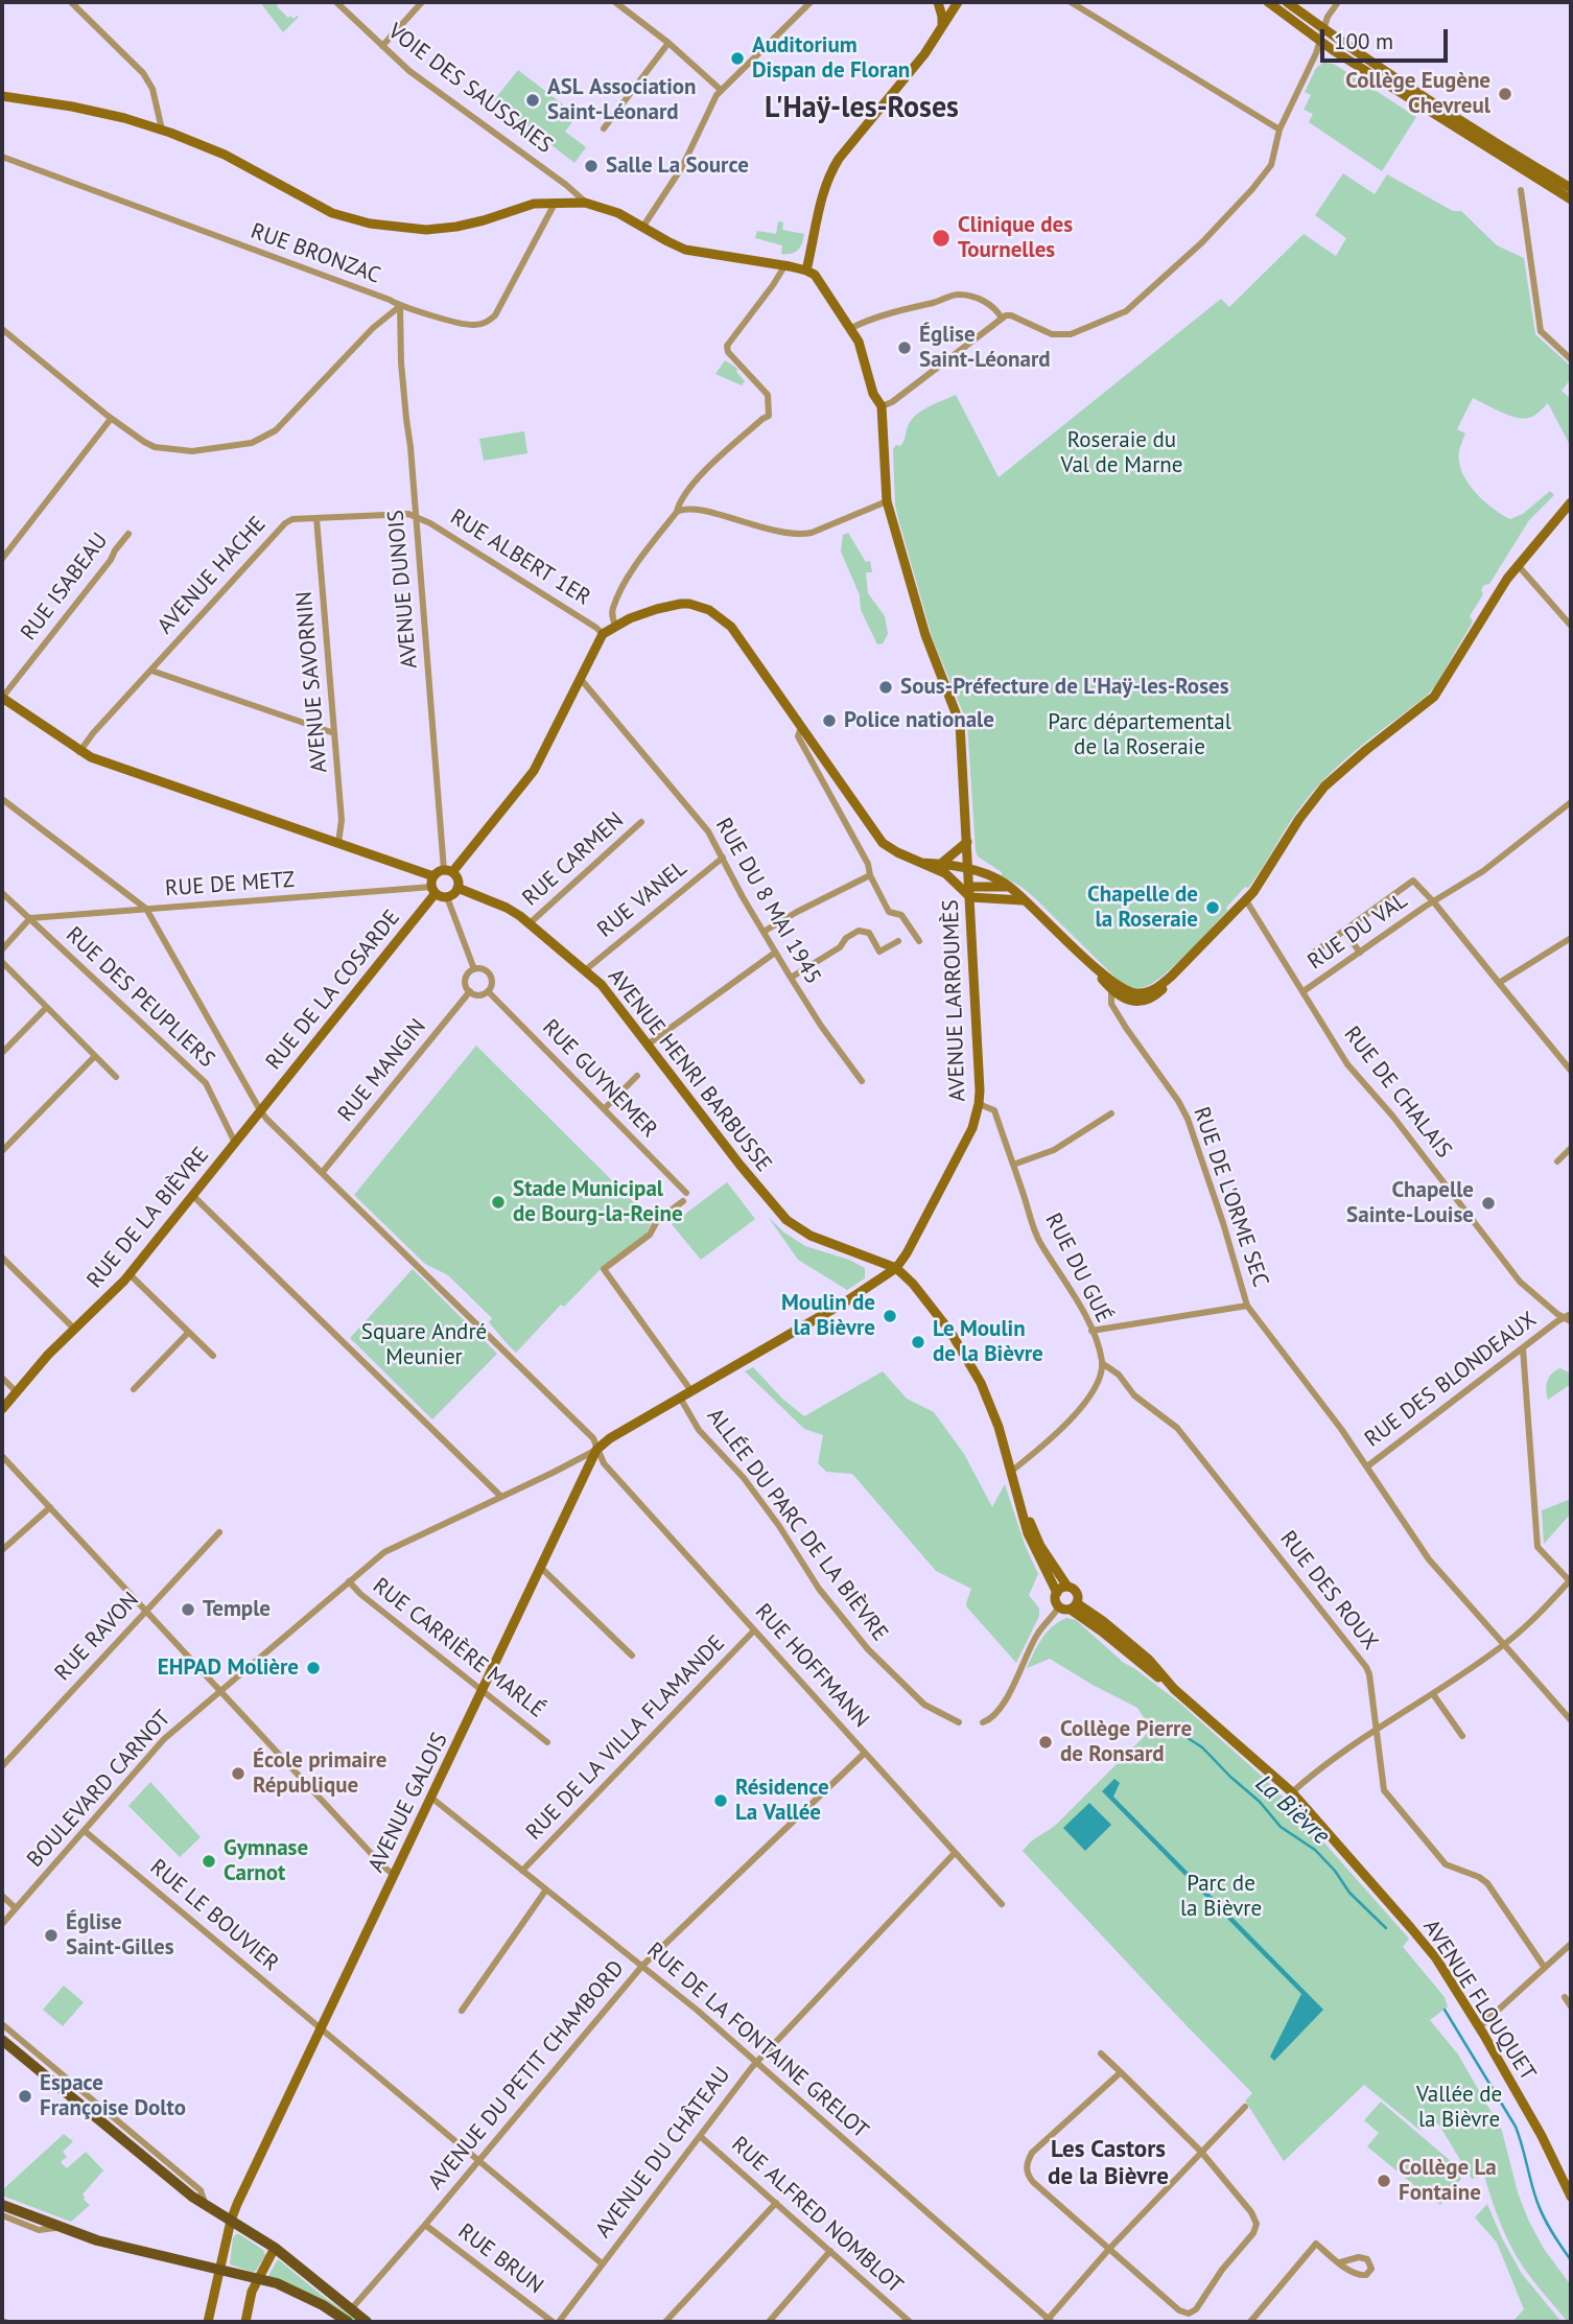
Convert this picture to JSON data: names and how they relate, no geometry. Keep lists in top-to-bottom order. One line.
{"streets":{"main road":["RUE DE LA COSARDE","AVENUE LARROUMÈS","AVENUE HENRI BARBUSSE","RUE DE LA BIÈVRE","AVENUE GALOIS","AVENUE FLOUQUET"],"street":["VOIE DES SAUSSAIES","RUE BRONZAC","RUE ALBERT 1ER","AVENUE HACHE","RUE ISABEAU","AVENUE DUNOIS","AVENUE SAVORNIN","RUE CARMEN","RUE DE METZ","RUE VANEL","RUE DU 8 MAI 1945","RUE DU VAL","RUE DES PEUPLIERS","RUE MANGIN","RUE GUYNEMER","RUE DE CHALAIS","RUE DE L'ORME SEC","RUE DU GUÉ","RUE DES BLONDEAUX","ALLÉE DU PARC DE LA BIÈVRE","RUE DES ROUX","RUE RAVON","RUE CARRIÈRE MARLÉ","RUE HOFFMANN","RUE DE LA VILLA FLAMANDE","BOULEVARD CARNOT","RUE LE BOUVIER","RUE DE LA FONTAINE GRELOT","AVENUE DU PETIT CHAMBORD","AVENUE DU CHÂTEAU","RUE ALFRED NOMBLOT","RUE BRUN"]},"crossings":[["RUE BRONZAC","AVENUE DUNOIS"],["RUE ALBERT 1ER","AVENUE HACHE"],["RUE ALBERT 1ER","AVENUE DUNOIS"],["AVENUE HACHE","AVENUE DUNOIS"],["AVENUE HACHE","AVENUE SAVORNIN"],["RUE CARMEN","AVENUE HENRI BARBUSSE"],["RUE DE METZ","RUE DE LA COSARDE"],["RUE DE METZ","RUE DES PEUPLIERS"],["RUE DE METZ","RUE HOFFMANN"],["RUE VANEL","RUE DU 8 MAI 1945"],["RUE VANEL","AVENUE HENRI BARBUSSE"],["RUE DU VAL","RUE DE CHALAIS"],["RUE DE LA COSARDE","RUE DE LA BIÈVRE"],["RUE DE LA COSARDE","RUE HOFFMANN"],["RUE DES PEUPLIERS","RUE DE LA BIÈVRE"],["AVENUE LARROUMÈS","AVENUE HENRI BARBUSSE"],["AVENUE LARROUMÈS","RUE GUYNEMER"],["AVENUE LARROUMÈS","RUE DU GUÉ"],["AVENUE LARROUMÈS","ALLÉE DU PARC DE LA BIÈVRE"],["AVENUE LARROUMÈS","AVENUE GALOIS"],["AVENUE LARROUMÈS","AVENUE FLOUQUET"],["RUE MANGIN","RUE GUYNEMER"],["RUE MANGIN","RUE HOFFMANN"],["AVENUE HENRI BARBUSSE","AVENUE FLOUQUET"],["RUE DE CHALAIS","RUE DES BLONDEAUX"],["RUE DE L'ORME SEC","RUE DES BLONDEAUX"],["RUE DE LA BIÈVRE","RUE HOFFMANN"],["RUE DU GUÉ","RUE DES ROUX"],["RUE CARRIÈRE MARLÉ","BOULEVARD CARNOT"],["RUE CARRIÈRE MARLÉ","AVENUE GALOIS"],["RUE HOFFMANN","RUE DE LA VILLA FLAMANDE"],["RUE HOFFMANN","BOULEVARD CARNOT"],["RUE HOFFMANN","AVENUE GALOIS"],["RUE HOFFMANN","AVENUE DU PETIT CHAMBORD"],["RUE HOFFMANN","AVENUE DU CHÂTEAU"],["RUE DE LA VILLA FLAMANDE","RUE DE LA FONTAINE GRELOT"],["BOULEVARD CARNOT","AVENUE GALOIS"],["BOULEVARD CARNOT","RUE LE BOUVIER"],["AVENUE GALOIS","RUE LE BOUVIER"],["AVENUE GALOIS","RUE DE LA FONTAINE GRELOT"],["RUE LE BOUVIER","AVENUE DU PETIT CHAMBORD"],["RUE LE BOUVIER","AVENUE DU CHÂTEAU"],["RUE DE LA FONTAINE GRELOT","AVENUE DU PETIT CHAMBORD"],["RUE DE LA FONTAINE GRELOT","AVENUE DU CHÂTEAU"],["AVENUE DU PETIT CHAMBORD","RUE BRUN"],["AVENUE DU CHÂTEAU","RUE ALFRED NOMBLOT"]],"districts":["L'Haÿ-les-Roses","Les Castors de la Bièvre"],"water":["La Bièvre"],"parks":["Roseraie du Val de Marne","Parc départemental de la Roseraie","Square André Meunier","Parc de la Bièvre","Vallée de la Bièvre"],"places":["Auditorium Dispan de Floran","Collège Eugène Chevreul","ASL Association Saint-Léonard","Salle La Source","Clinique des Tournelles","Église Saint-Léonard","Sous-Préfecture de L'Haÿ-les-Roses","Police nationale","Chapelle de la Roseraie","Stade Municipal de Bourg-la-Reine","Chapelle Sainte-Louise","Moulin de la Bièvre","Le Moulin de la Bièvre","Temple","EHPAD Molière","Collège Pierre de Ronsard","École primaire République","Résidence La Vallée","Gymnase Carnot","Église Saint-Gilles","Espace Françoise Dolto","Collège La Fontaine"],"scale_bar":"100 m"}
